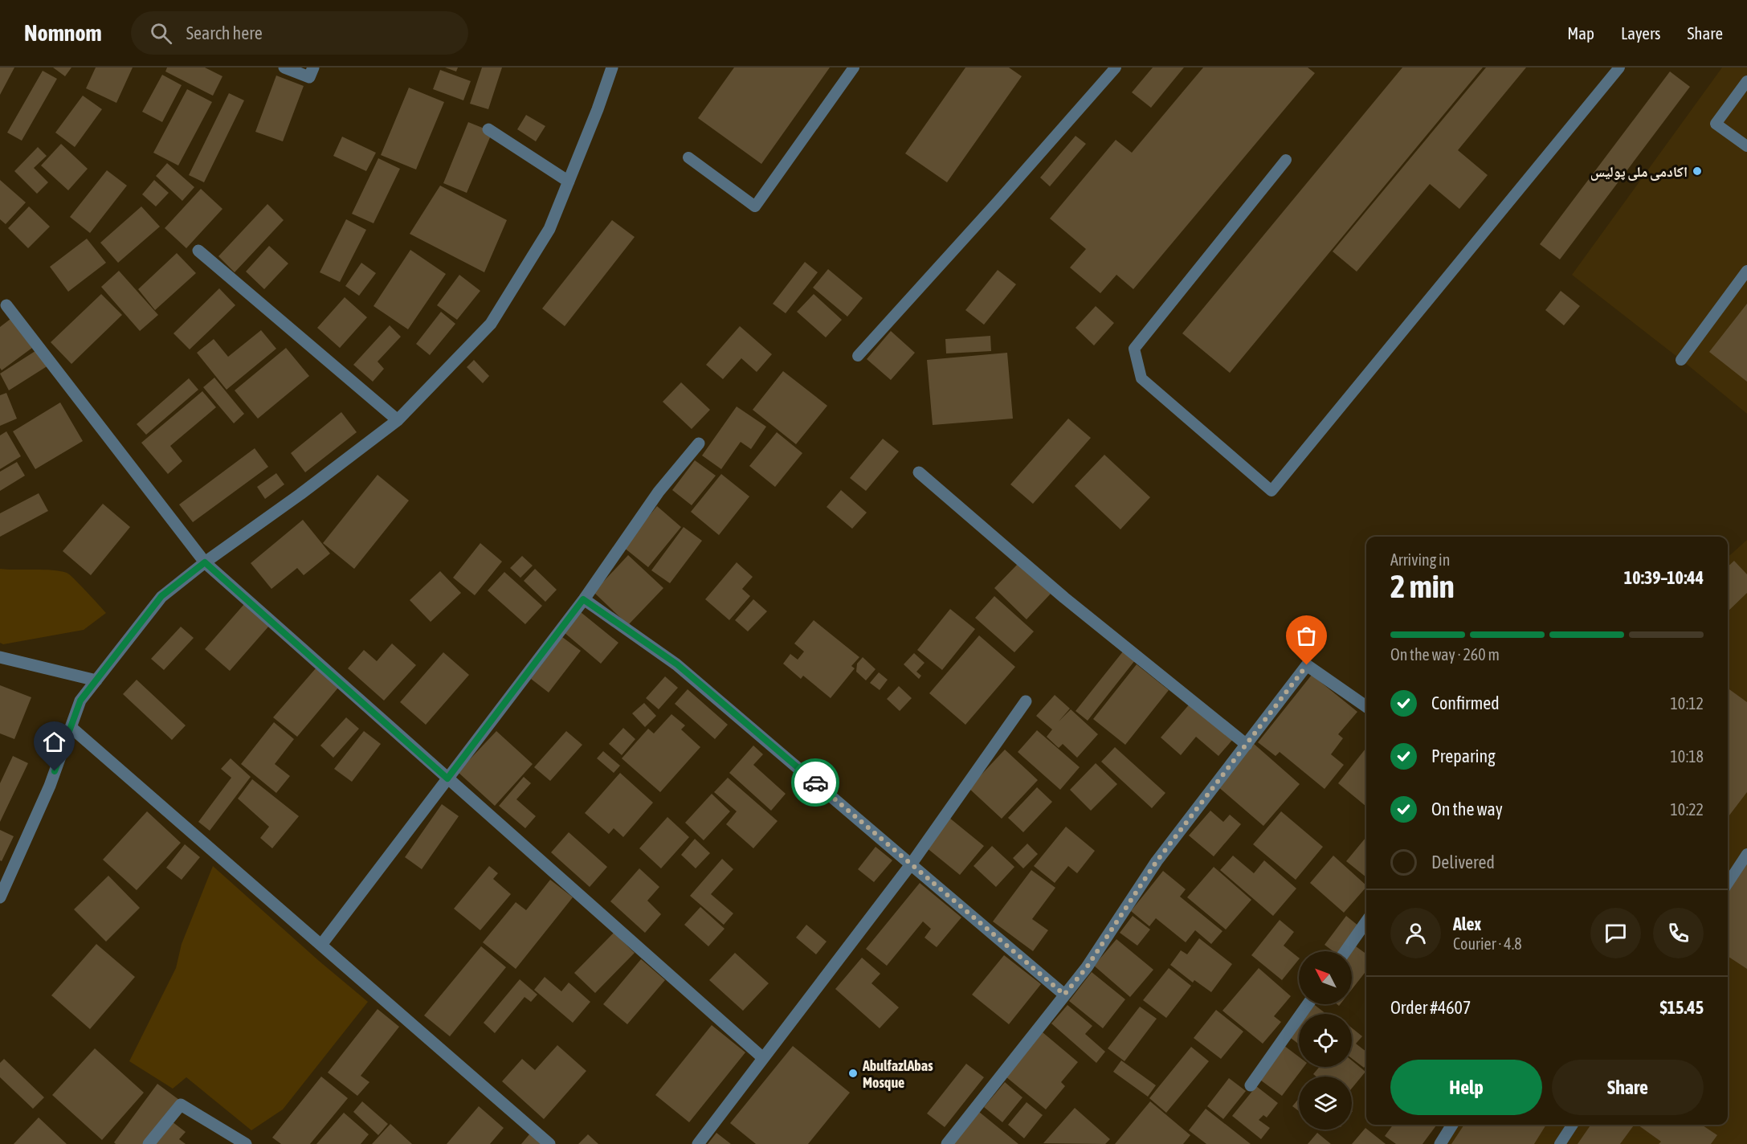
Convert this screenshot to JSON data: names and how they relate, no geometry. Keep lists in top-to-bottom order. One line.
{"places":["اکادمی ملی پولیس","AbulfazlAbas Mosque"],"north":"top left","page":{"header":"Nomnom","search":"Search here","nav":["Map","Layers","Share"],"heading":["2 min","Arriving in","10:39–10:44"],"panel":["Alex","Courier · 4.8","Order #4607","$15.45"],"bar":"On the way · 260 m","list":[["Confirmed","10:12"],["Preparing","10:18"],["On the way","10:22"],"Delivered"],"buttons":["Help","Share"]}}
